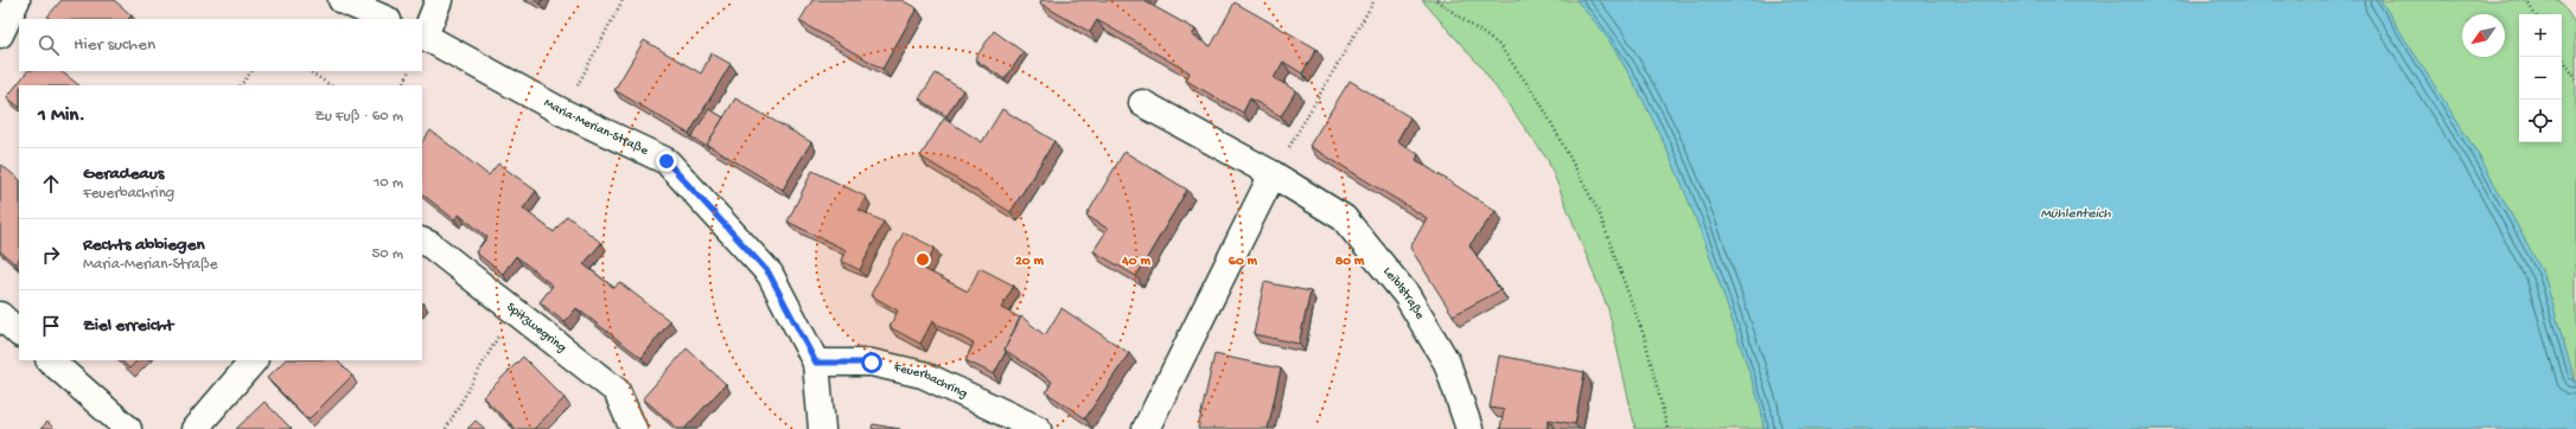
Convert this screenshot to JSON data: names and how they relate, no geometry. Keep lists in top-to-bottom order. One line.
{"streets":{"street":["Maria-Merian-Straße","Leiblstraße","Spitzwegring","Feuerbachring"]},"crossings":[["Maria-Merian-Straße","Feuerbachring"]],"water":["Mühlenteich"],"north":"bottom left","page":{"map_buttons":["+","−"],"search":"Hier suchen","heading":["1 Min.","Zu Fuß · 60 m"],"list":[["Geradeaus","Feuerbachring","10 m"],["Rechts abbiegen","Maria-Merian-Straße","50 m"],"Ziel erreicht"]},"rings":["20 m","40 m","60 m","80 m"]}
